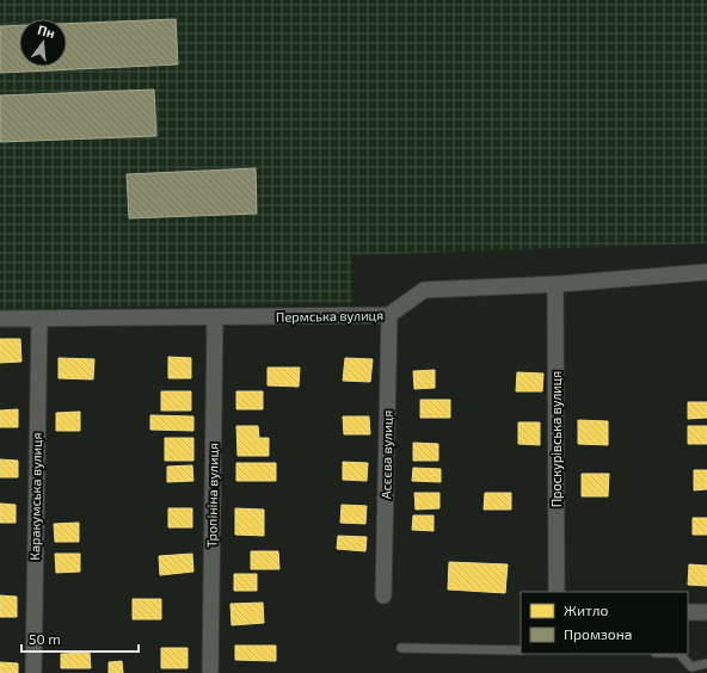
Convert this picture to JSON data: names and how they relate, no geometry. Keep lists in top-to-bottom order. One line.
{"streets":{"street":["Пермська вулиця","Проскурівська вулиця","Асєєва вулиця","Тропініна вулиця","Каракумська вулиця"]},"crossings":[["Пермська вулиця","Проскурівська вулиця"],["Пермська вулиця","Асєєва вулиця"],["Пермська вулиця","Тропініна вулиця"],["Пермська вулиця","Каракумська вулиця"]],"legend":["Житло","Промзона"],"scale_bar":"50 m","north":"top"}
